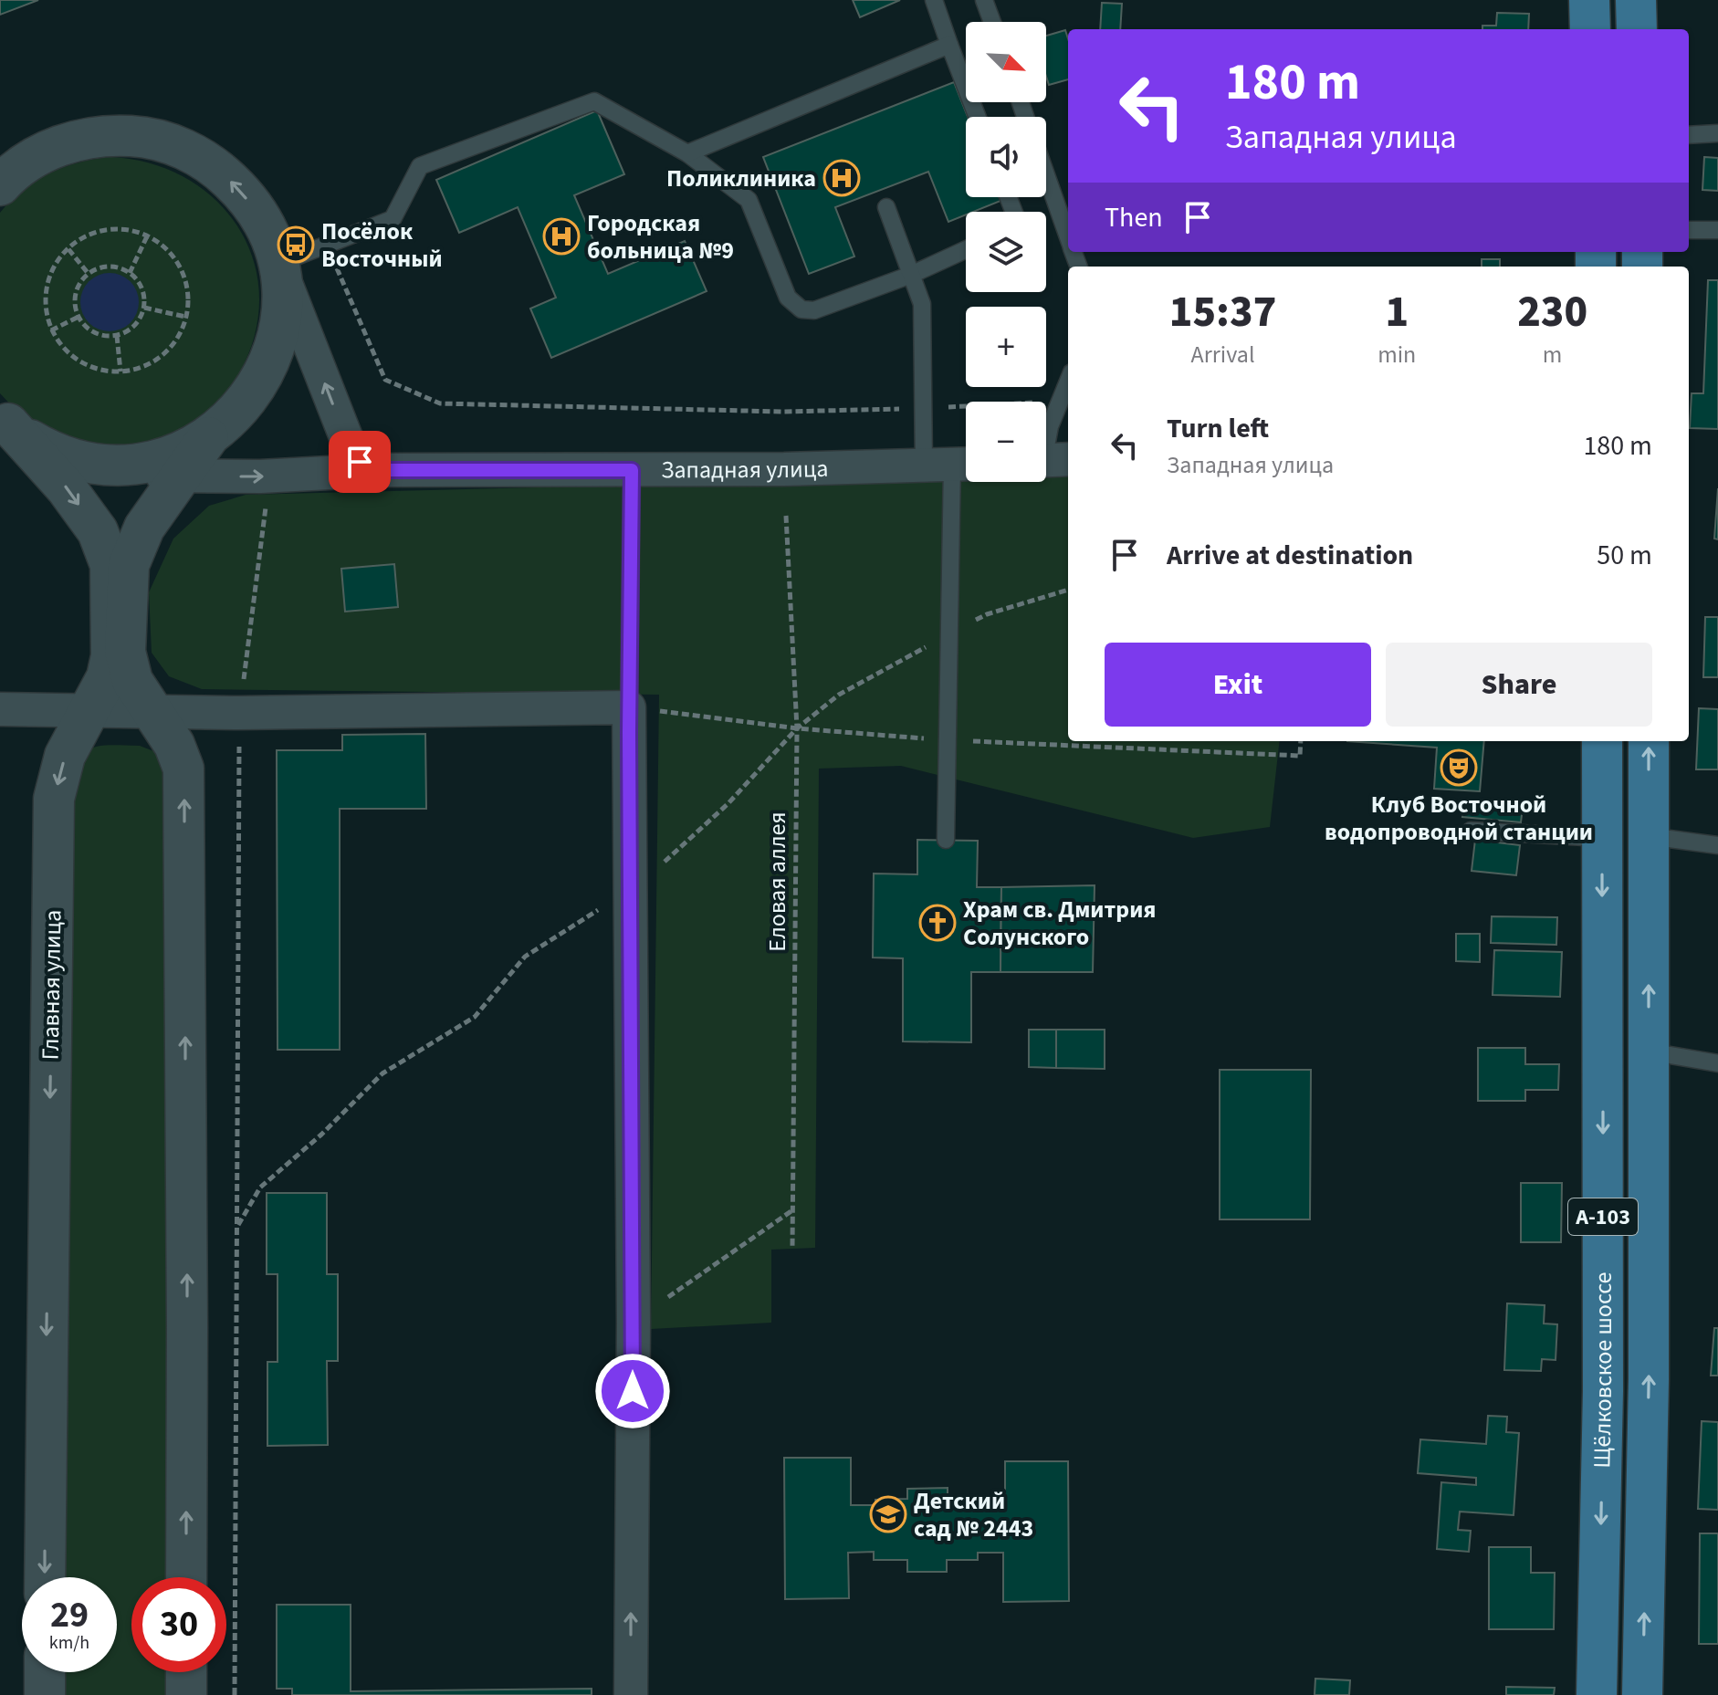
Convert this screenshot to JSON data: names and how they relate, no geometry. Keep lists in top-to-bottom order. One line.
{"streets":{"main road":["А-103","Щёлковское шоссе"],"street":["Западная улица","Главная улица"],"path":["Еловая аллея"]},"places":{"hospital":["Поликлиника","Городская больница №9"],"bus stop":["Посёлок Восточный"],"theatre":["Клуб Восточной водопроводной станции"],"church":["Храм св. Дмитрия Солунского"],"school or university":["Детский сад № 2443"]},"north":"bottom right","page":{"map_buttons":["+","−"],"turn":["180 m","Западная улица"],"then":"Then","eta":["15:37","Arrival","1","min","230","m"],"list":[{"name":"Turn left","note":"Западная улица","value":"180 m"},{"name":"Arrive at destination","value":"50 m"}],"buttons":["Exit","Share"],"speed":"29 km/h","limit":"30"}}
